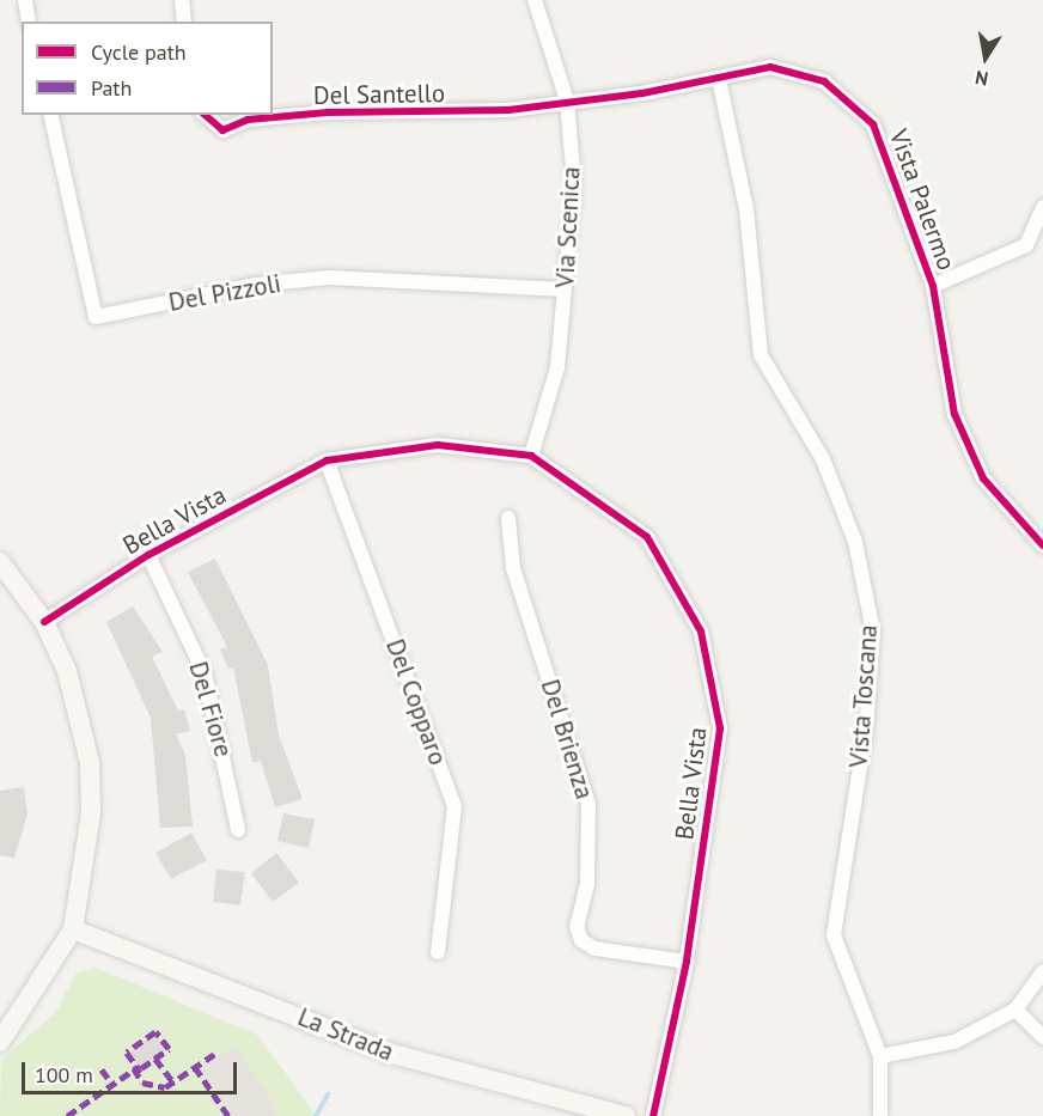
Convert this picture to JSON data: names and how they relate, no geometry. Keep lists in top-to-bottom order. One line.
{"streets":{"street":["Del Santello","Vista Palermo","Via Scenica","Del Pizzoli","Bella Vista","Vista Toscana","Del Copparo","Del Fiore","Del Brienza","La Strada"]},"crossings":[["Del Santello","Vista Palermo"],["Del Santello","Via Scenica"],["Vista Palermo","Via Scenica"],["Vista Palermo","Vista Toscana"],["Via Scenica","Del Pizzoli"],["Via Scenica","Bella Vista"],["Bella Vista","Del Copparo"],["Bella Vista","Del Fiore"],["Bella Vista","Del Brienza"]],"legend":["Cycle path","Path"],"scale_bar":"100 m","north":"bottom"}
